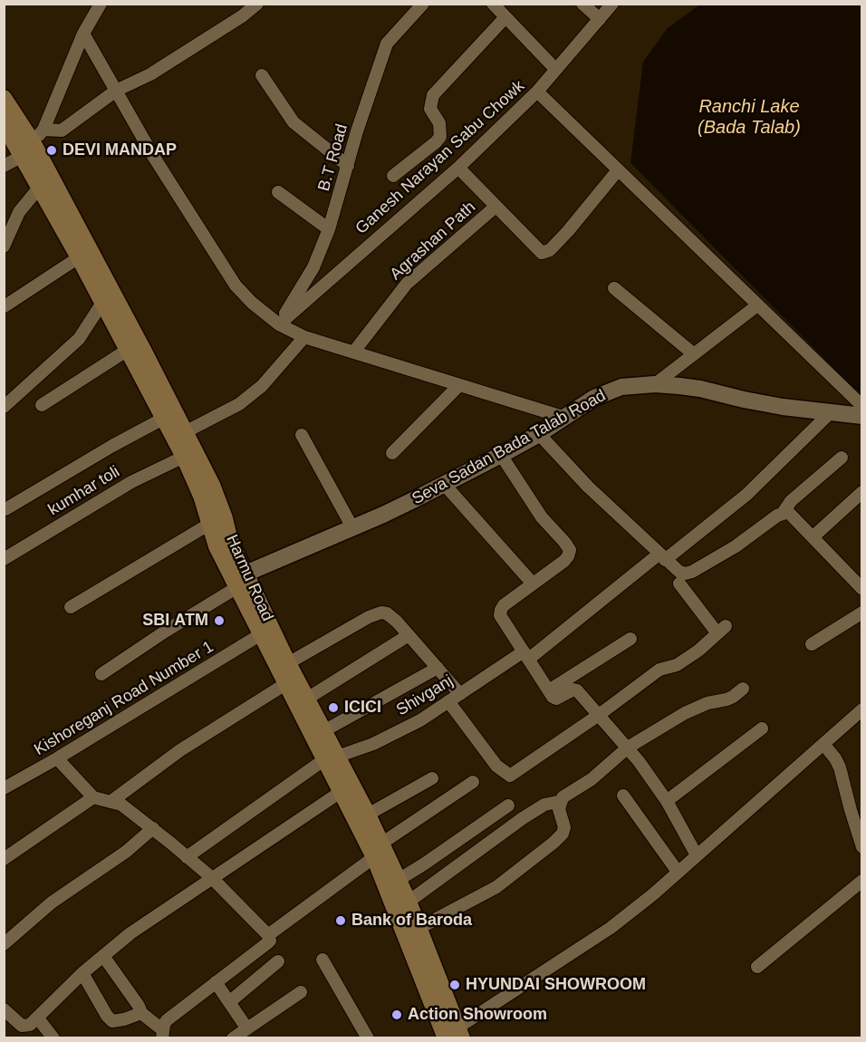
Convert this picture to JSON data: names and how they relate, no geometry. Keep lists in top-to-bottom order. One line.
{"streets":{"main road":["Harmu Road"],"street":["B.T Road","Ganesh Narayan Sabu Chowk","Agrashan Path","Seva Sadan Bada Talab Road","kumhar toli","Shivganj","Kishoreganj Road Number 1"]},"crossings":[["B.T Road","Ganesh Narayan Sabu Chowk"],["Seva Sadan Bada Talab Road","Harmu Road"],["Seva Sadan Bada Talab Road","Shivganj"],["kumhar toli","Harmu Road"],["Harmu Road","Shivganj"],["Harmu Road","Kishoreganj Road Number 1"]],"water":["Ranchi Lake (Bada Talab)"],"places":["DEVI MANDAP","SBI ATM","ICICI","Bank of Baroda","HYUNDAI SHOWROOM","Action Showroom"]}
